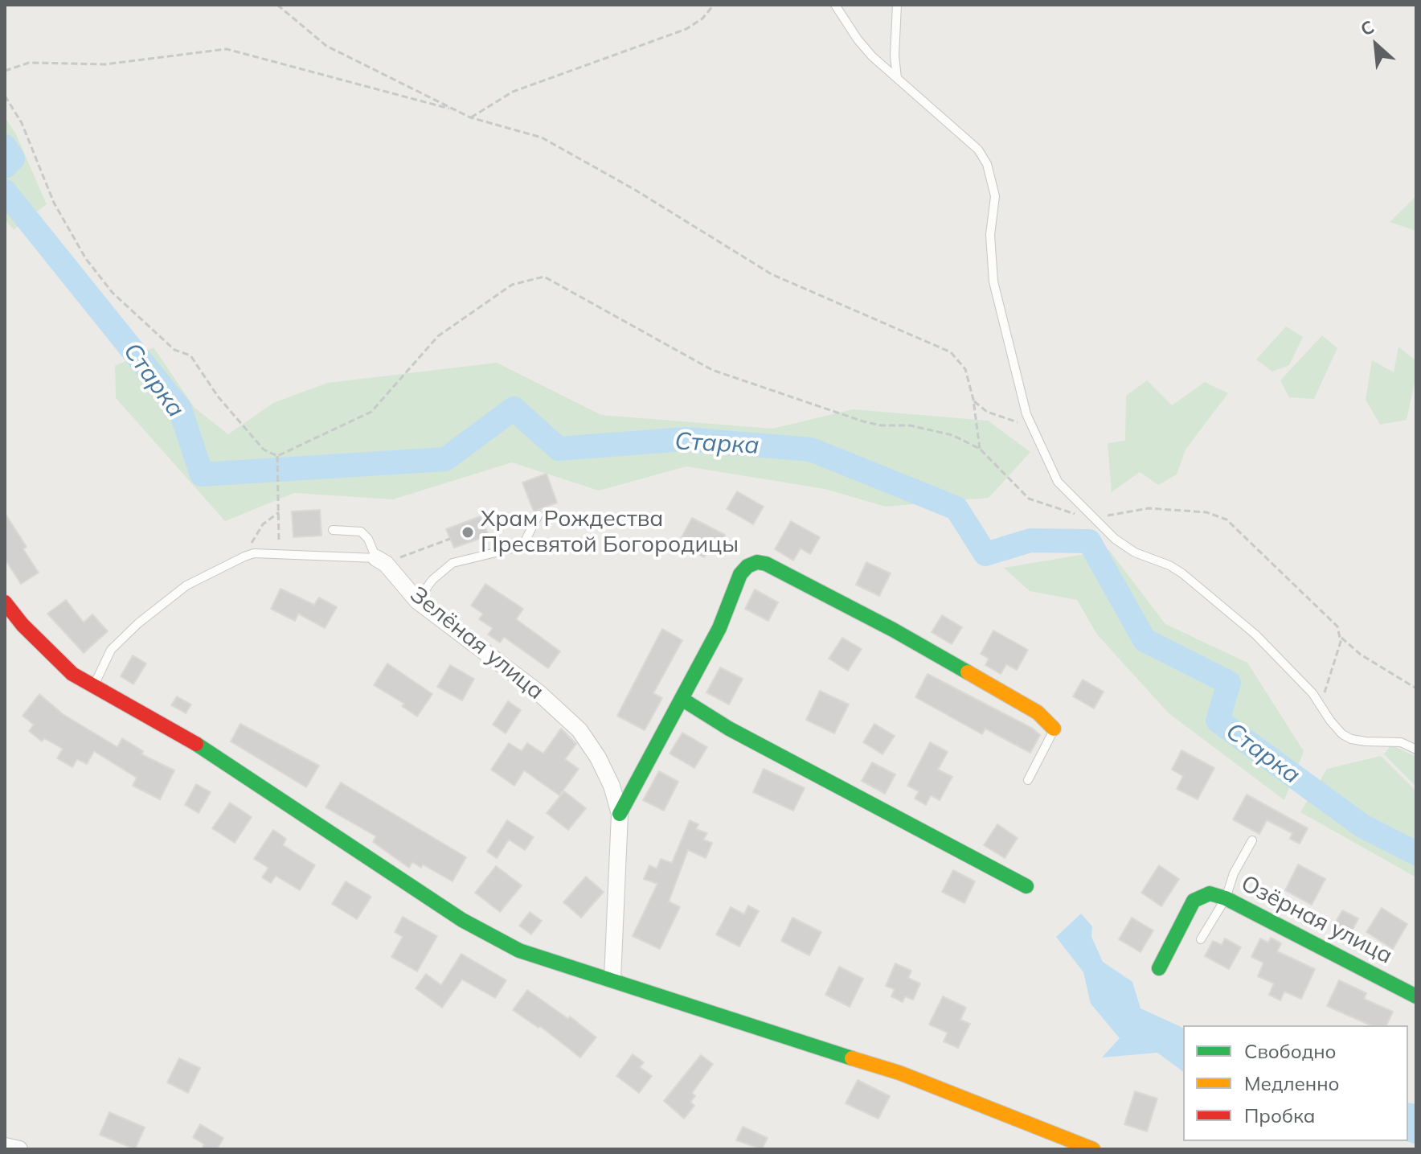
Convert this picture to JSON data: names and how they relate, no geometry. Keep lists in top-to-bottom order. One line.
{"streets":{"street":["Зелёная улица","Озёрная улица"]},"water":["Старка"],"places":["Храм Рождества Пресвятой Богородицы"],"legend":["Свободно","Медленно","Пробка"],"north":"top left"}
